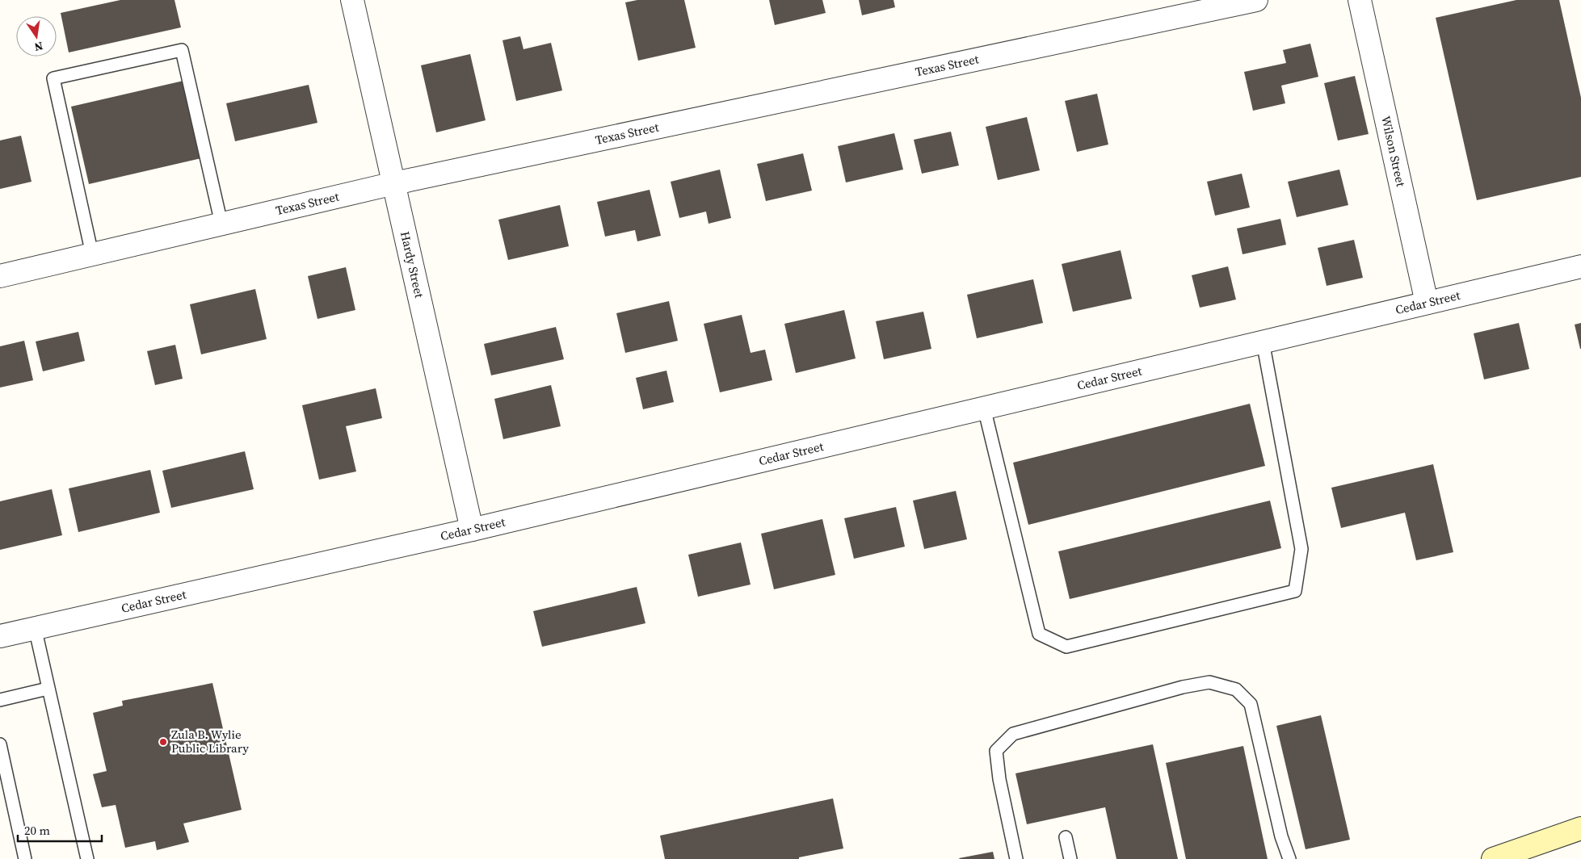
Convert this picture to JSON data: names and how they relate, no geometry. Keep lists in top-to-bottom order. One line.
{"streets":{"street":["Texas Street","Wilson Street","Hardy Street","Cedar Street"]},"crossings":[["Texas Street","Hardy Street"],["Wilson Street","Cedar Street"],["Hardy Street","Cedar Street"]],"places":["Zula B. Wylie Public Library"],"scale_bar":"20 m","north":"bottom"}
